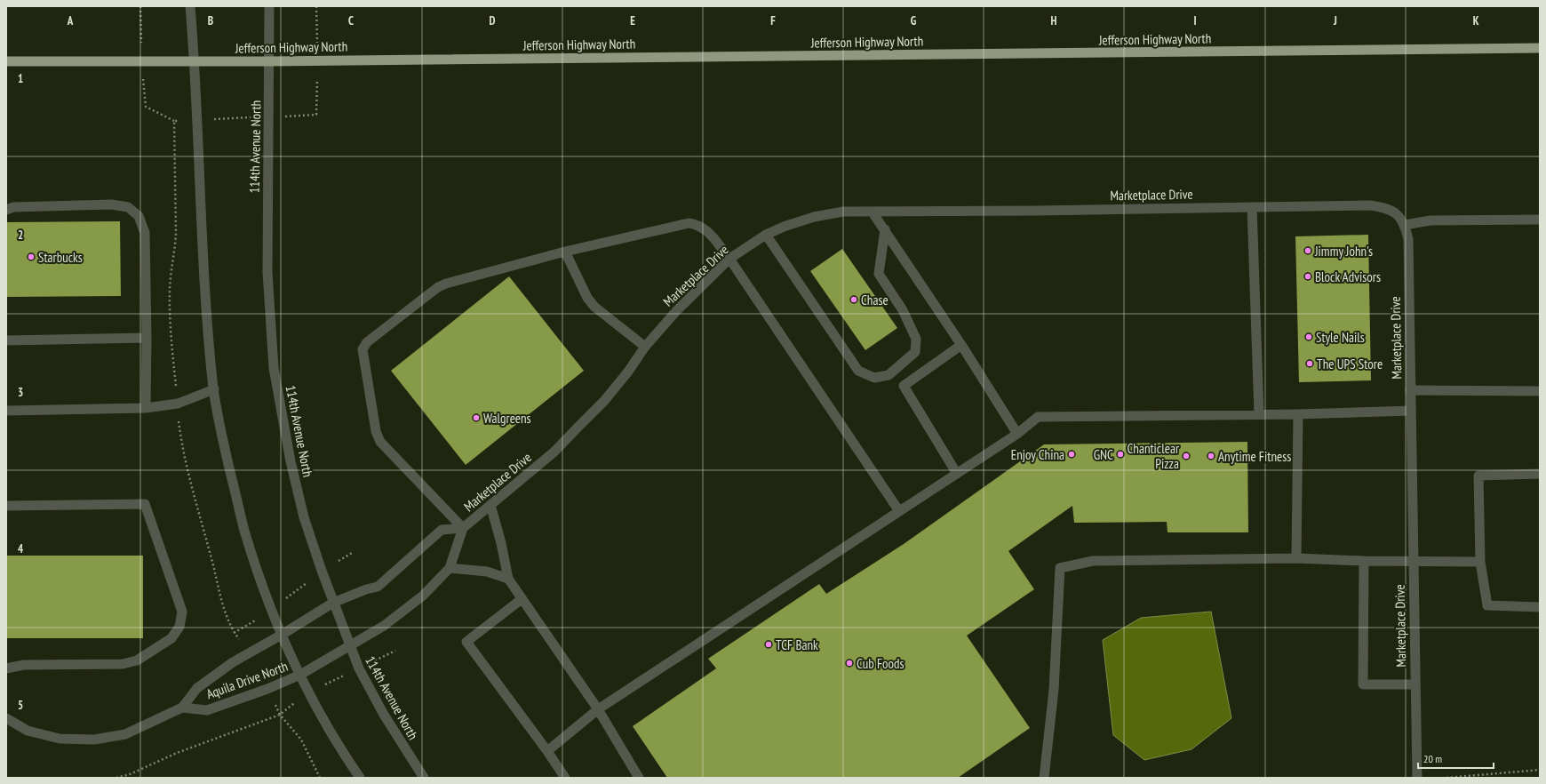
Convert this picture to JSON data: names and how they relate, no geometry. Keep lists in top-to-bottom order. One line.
{"streets":{"highway":["Jefferson Highway North"],"street":["114th Avenue North","Marketplace Drive","Aquila Drive North"]},"crossings":[["Jefferson Highway North","114th Avenue North"],["114th Avenue North","Marketplace Drive"],["Marketplace Drive","Aquila Drive North"]],"places":["Jimmy John's","Starbucks","Block Advisors","Chase","Style Nails","The UPS Store","Walgreens","Enjoy China","GNC","Chanticlear Pizza","Anytime Fitness","TCF Bank","Cub Foods"],"scale_bar":"20 m","grid":{"columns":["A","B","C","D","E","F","G","H","I","J","K"],"rows":["1","2","3","4","5"]}}
